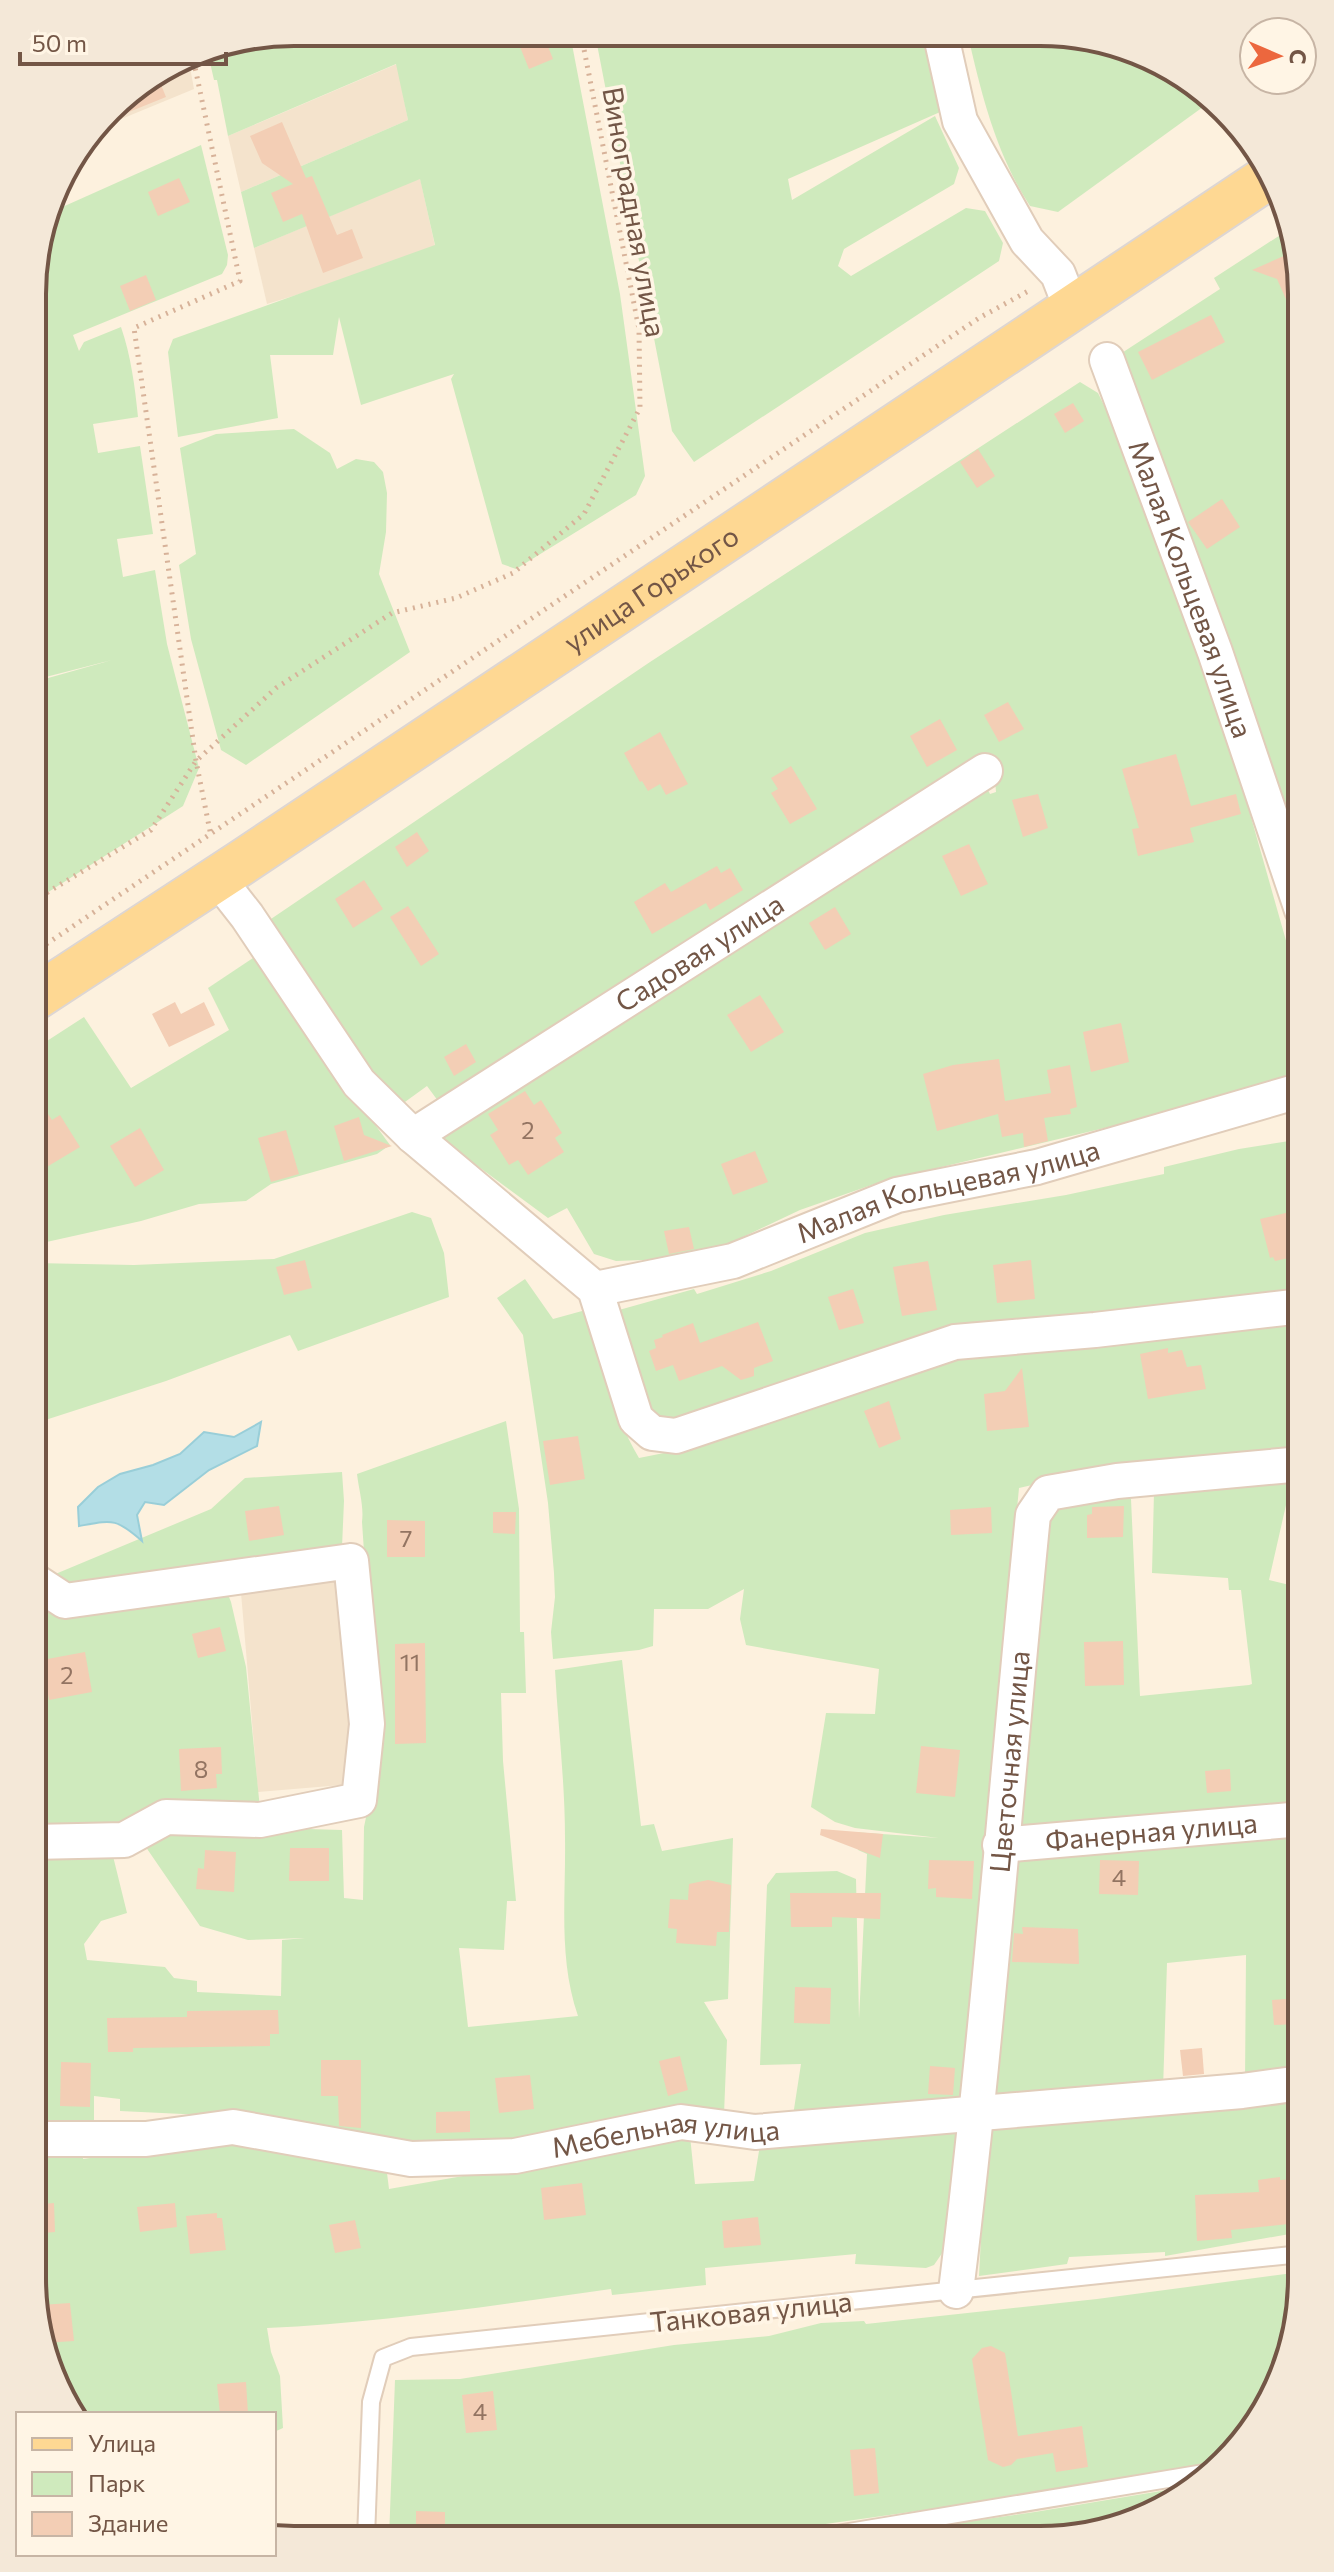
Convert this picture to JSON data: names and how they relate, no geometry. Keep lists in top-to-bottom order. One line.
{"streets":{"main road":["улица Горького"],"street":["Малая Кольцевая улица","Садовая улица","Цветочная улица","Фанерная улица","Мебельная улица"],"lane":["Танковая улица"],"path":["Виноградная улица"]},"crossings":[["Цветочная улица","Фанерная улица"],["Цветочная улица","Мебельная улица"],["Цветочная улица","Танковая улица"]],"house_numbers":["2","7","11","2","8","4","4"],"legend":["Улица","Парк","Здание"],"scale_bar":"50 m","north":"right"}
